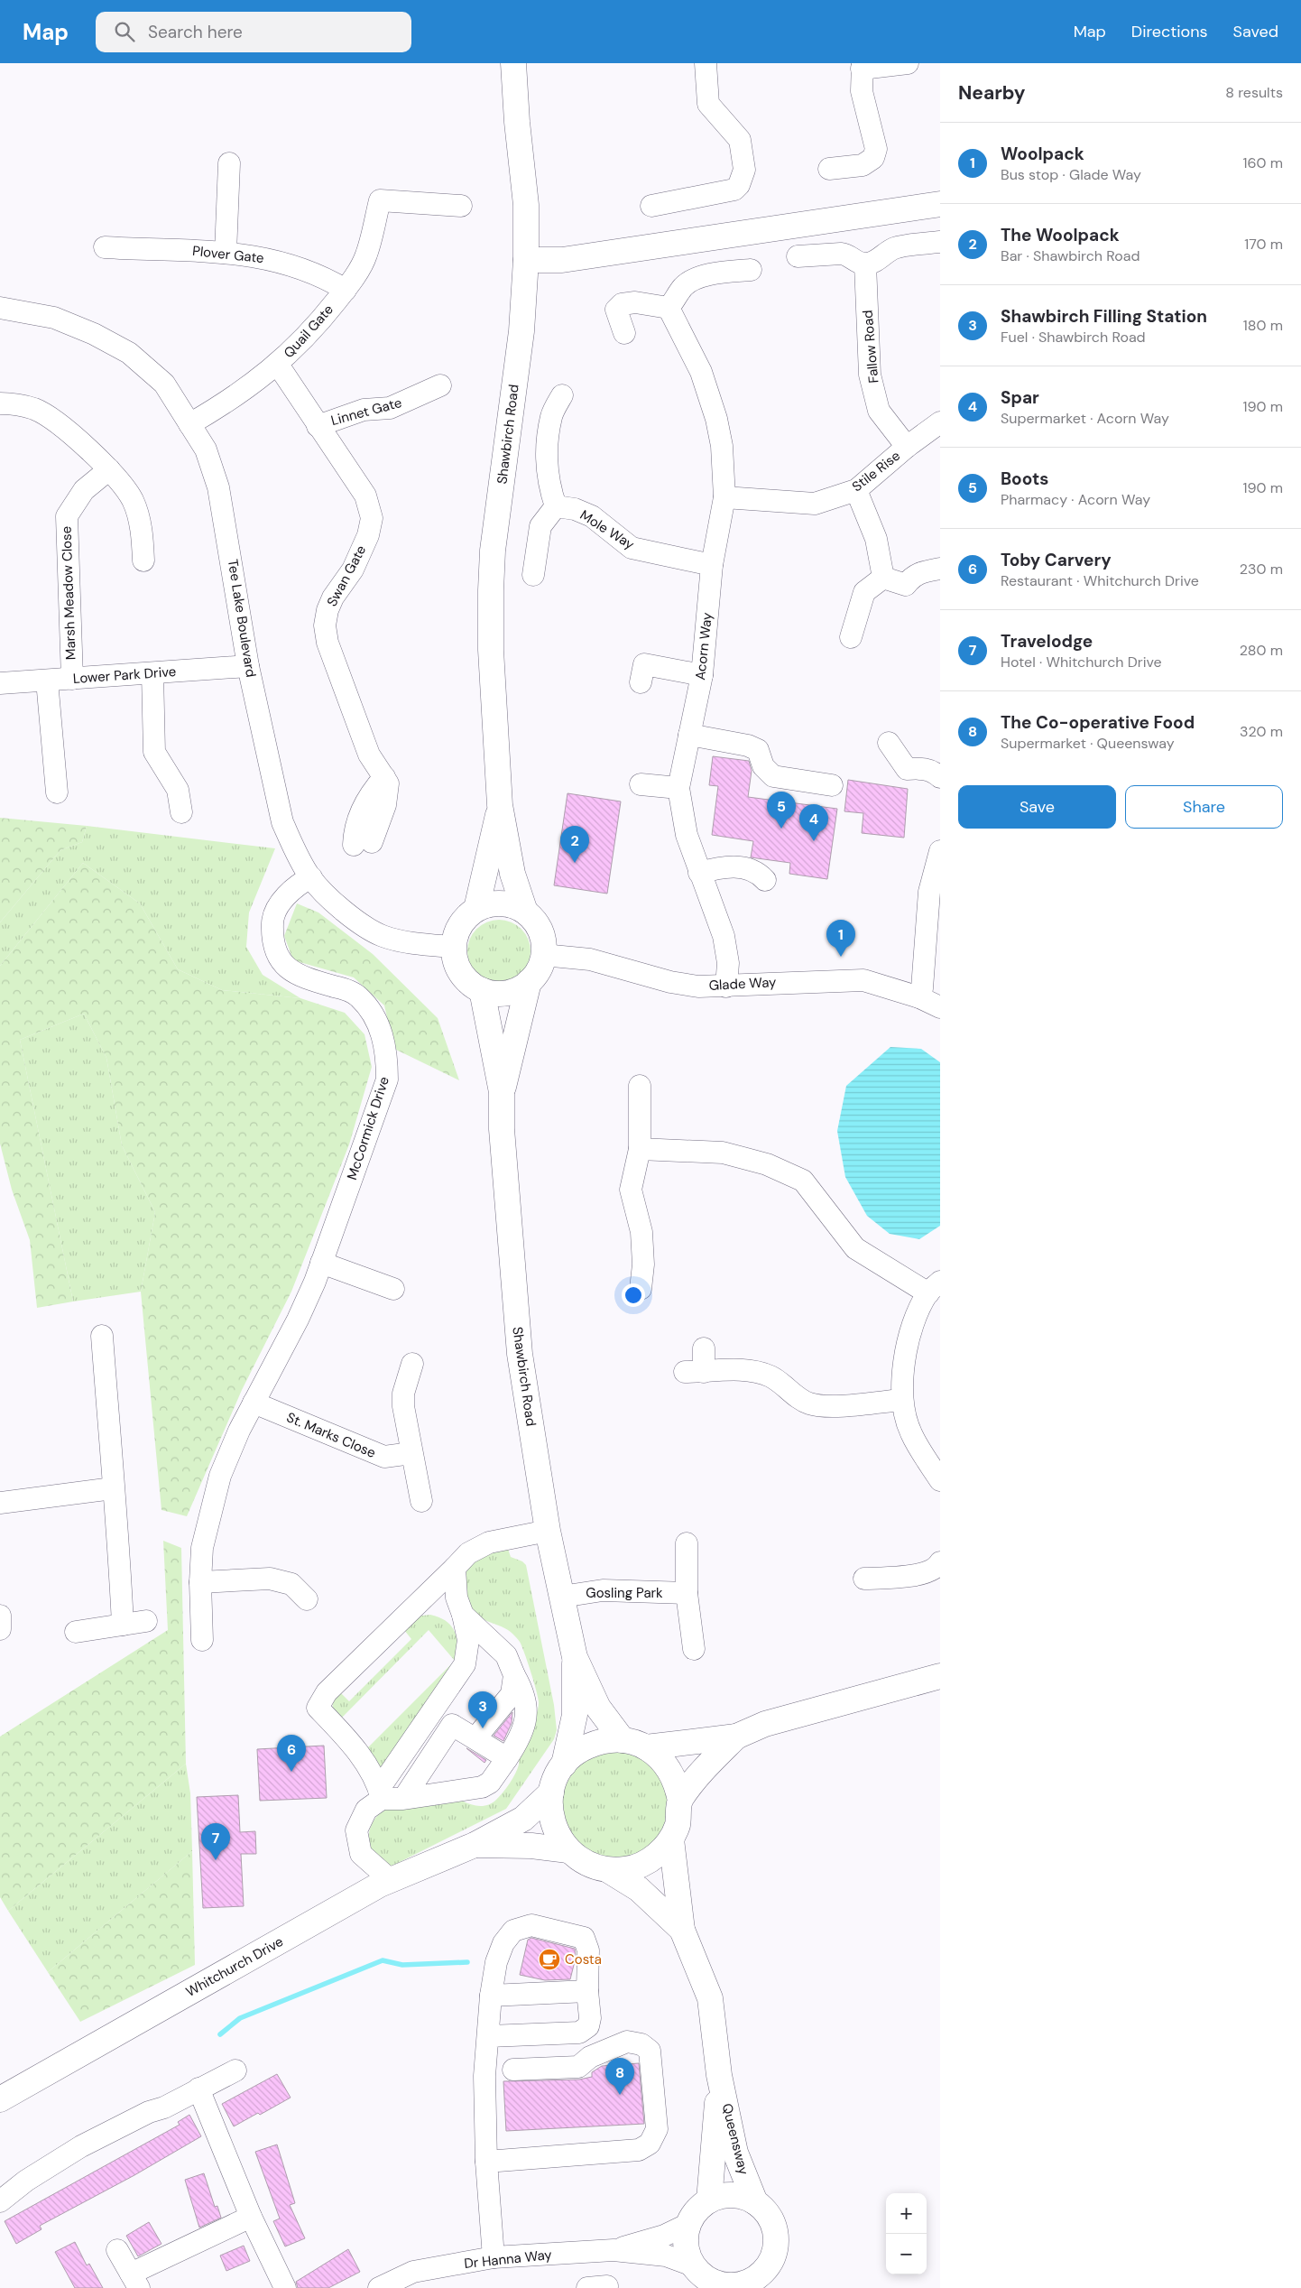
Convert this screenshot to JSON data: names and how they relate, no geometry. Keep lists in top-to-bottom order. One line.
{"streets":{"main road":["Shawbirch Road","Whitchurch Drive","Queensway"],"street":["Plover Gate","Quail Gate","Fallow Road","Linnet Gate","Stile Rise","Mole Way","Swan Gate","Marsh Meadow Close","Tee Lake Boulevard","Acorn Way","Lower Park Drive","Glade Way","McCormick Drive","St. Marks Close","Gosling Park","Dr Hanna Way"]},"crossings":[["Plover Gate","Quail Gate"],["Quail Gate","Swan Gate"],["Quail Gate","Tee Lake Boulevard"],["Fallow Road","Stile Rise"],["Linnet Gate","Swan Gate"],["Shawbirch Road","Tee Lake Boulevard"],["Shawbirch Road","Glade Way"],["Shawbirch Road","Gosling Park"],["Shawbirch Road","Whitchurch Drive"],["Stile Rise","Acorn Way"],["Mole Way","Acorn Way"],["Marsh Meadow Close","Lower Park Drive"],["Tee Lake Boulevard","Lower Park Drive"],["Tee Lake Boulevard","Glade Way"],["Tee Lake Boulevard","McCormick Drive"],["Acorn Way","Glade Way"],["McCormick Drive","St. Marks Close"],["Queensway","Dr Hanna Way"]],"places":{"cafe":["Costa"]},"page":{"header":"Map","search":"Search here","nav":["Map","Directions","Saved"],"heading":["Nearby","8 results"],"list":[{"mark":"1","name":"Woolpack","note":"Bus stop · Glade Way","value":"160 m"},{"mark":"2","name":"The Woolpack","note":"Bar · Shawbirch Road","value":"170 m"},{"mark":"3","name":"Shawbirch Filling Station","note":"Fuel · Shawbirch Road","value":"180 m"},{"mark":"4","name":"Spar","note":"Supermarket · Acorn Way","value":"190 m"},{"mark":"5","name":"Boots","note":"Pharmacy · Acorn Way","value":"190 m"},{"mark":"6","name":"Toby Carvery","note":"Restaurant · Whitchurch Drive","value":"230 m"},{"mark":"7","name":"Travelodge","note":"Hotel · Whitchurch Drive","value":"280 m"},{"mark":"8","name":"The Co-operative Food","note":"Supermarket · Queensway","value":"320 m"}],"buttons":["Save","Share"],"pins":["5","4","2","1","3","6","7","8"],"map_buttons":["+","−"]}}
